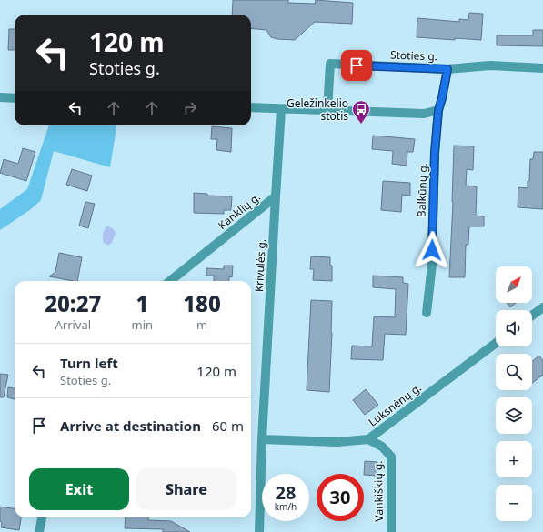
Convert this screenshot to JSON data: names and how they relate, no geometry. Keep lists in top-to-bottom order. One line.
{"streets":{"street":["Stoties g.","Balkūnų g.","Kanklių g.","Krivulės g.","Luksnėnų g.","Vankiškių g."]},"crossings":[["Stoties g.","Balkūnų g."],["Kanklių g.","Krivulės g."],["Krivulės g.","Luksnėnų g."],["Luksnėnų g.","Vankiškių g."]],"places":{"bus stop":["Geležinkelio stotis"]},"north":"top right","page":{"turn":["120 m","Stoties g."],"map_buttons":["+","−"],"eta":["20:27","Arrival","1","min","180","m"],"list":[{"name":"Turn left","note":"Stoties g.","value":"120 m"},{"name":"Arrive at destination","value":"60 m"}],"buttons":["Exit","Share"],"speed":"28 km/h","limit":"30"}}
